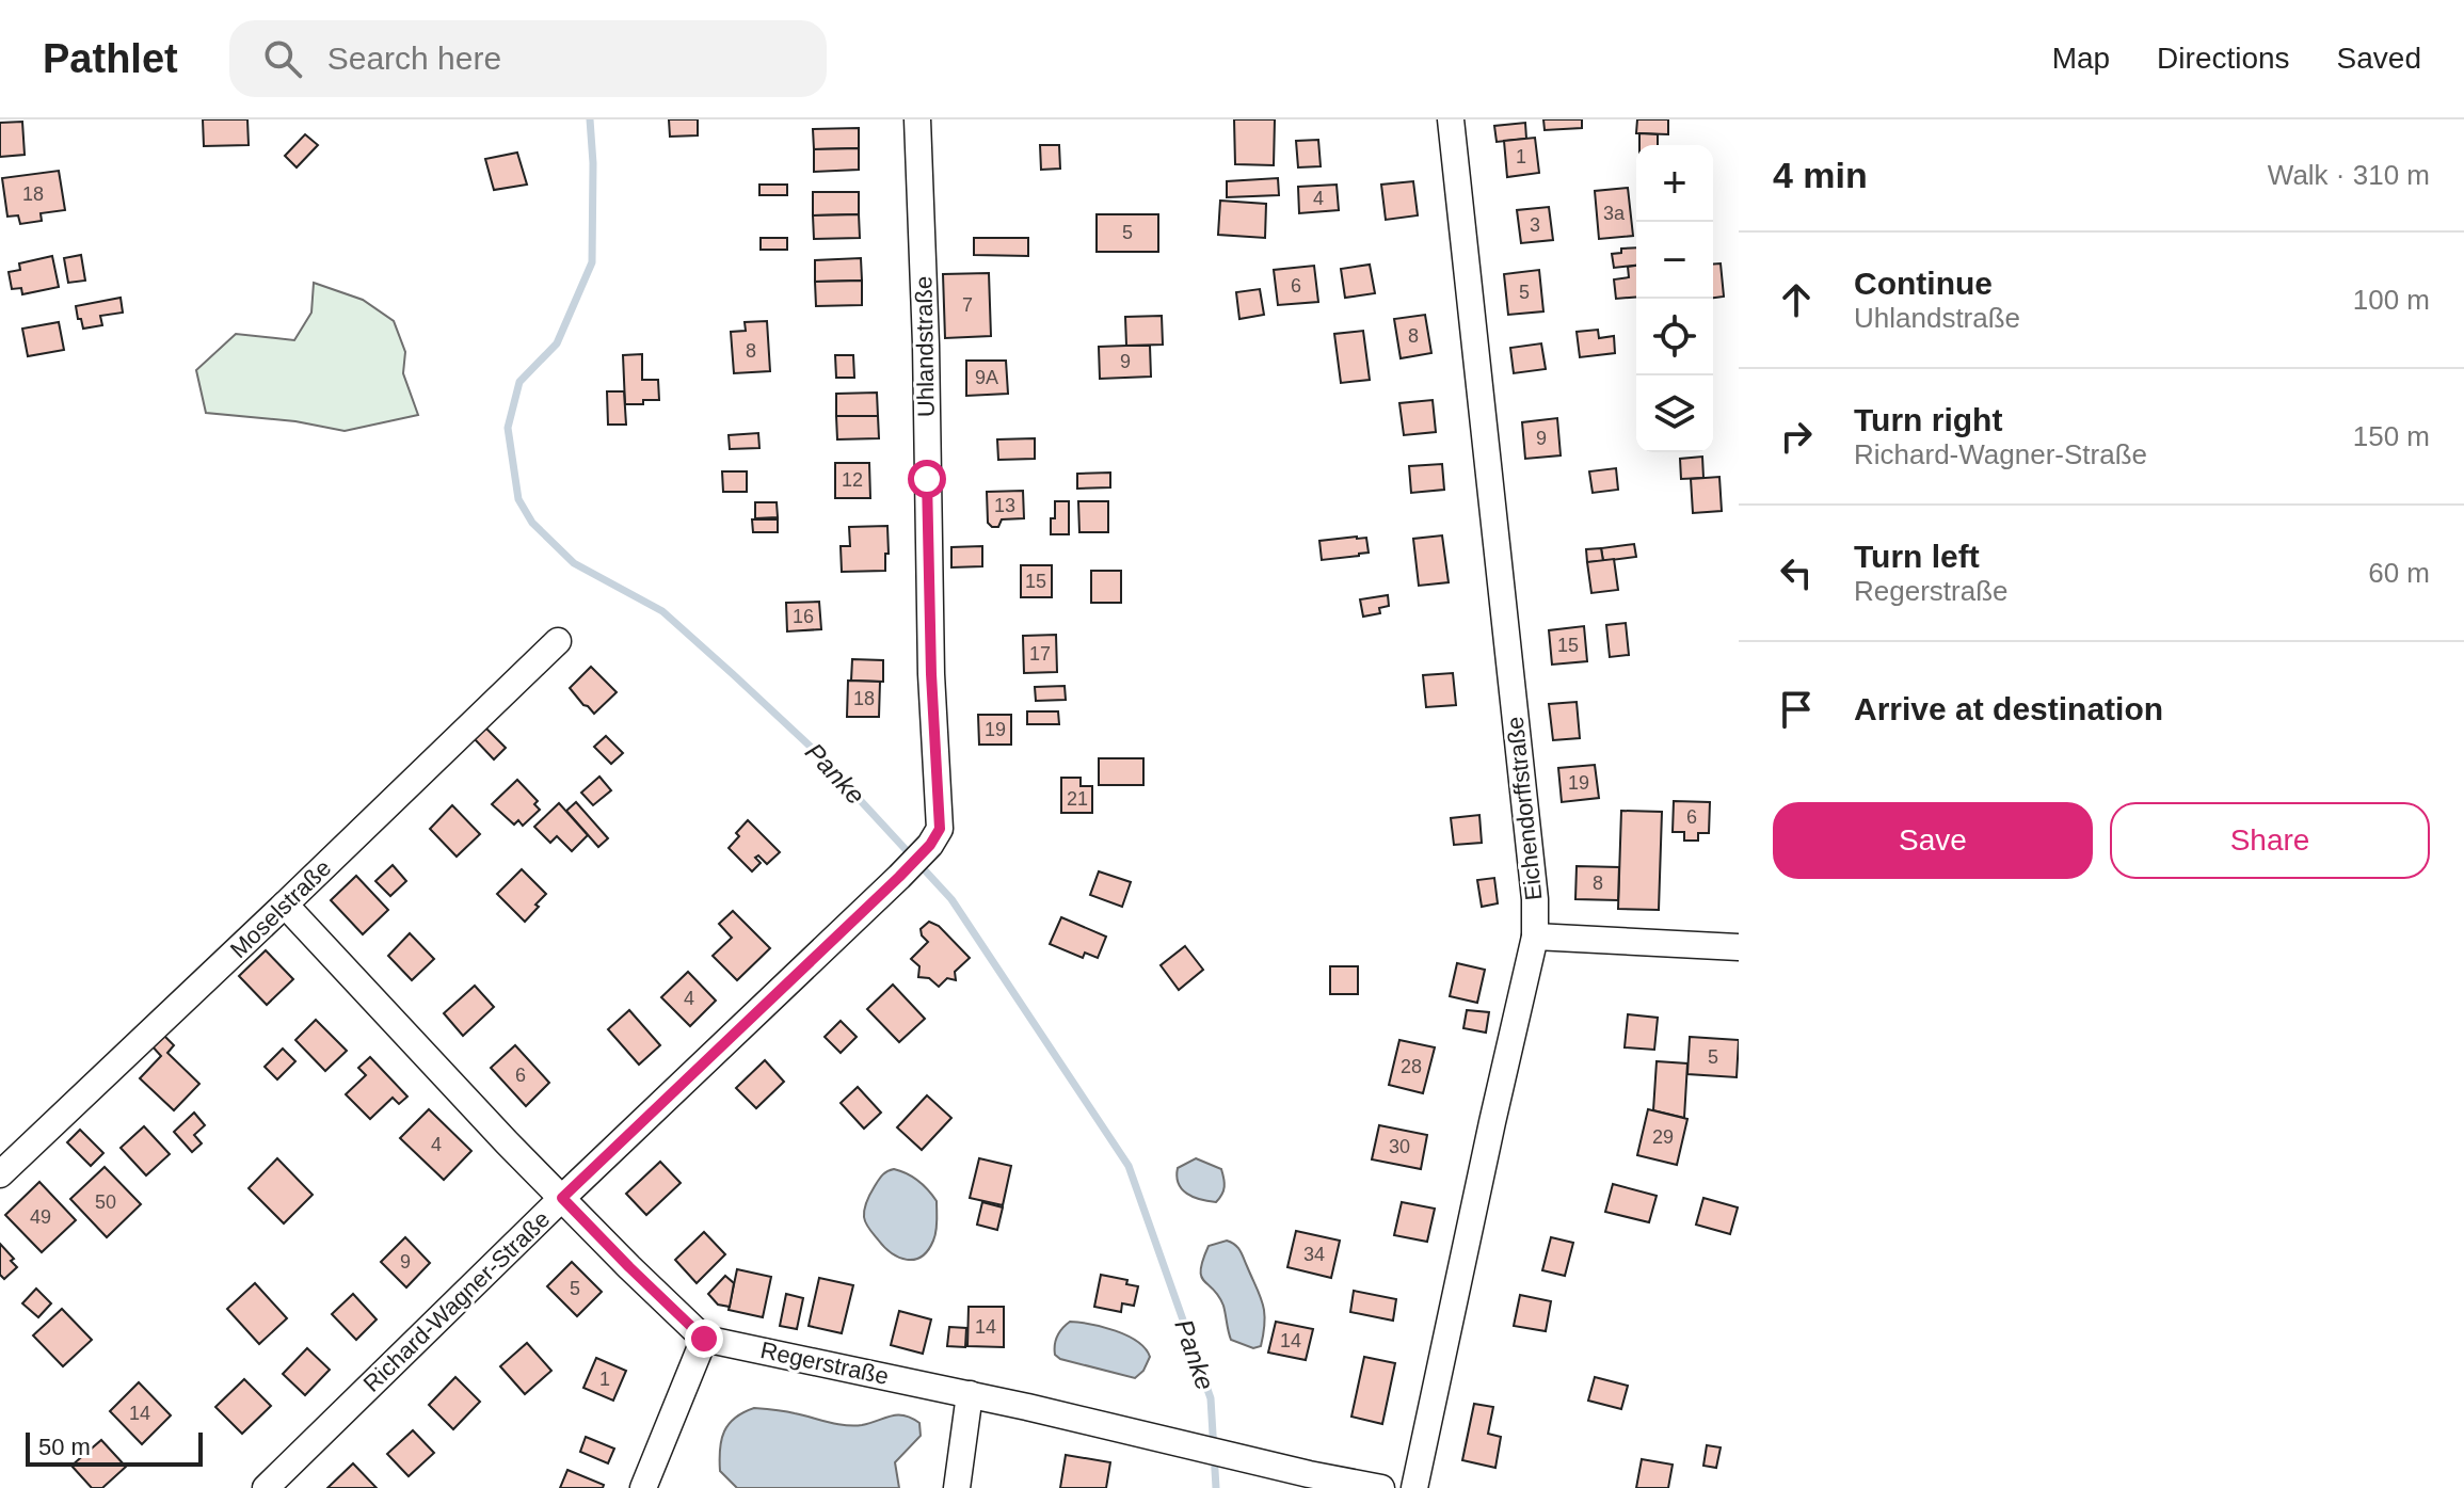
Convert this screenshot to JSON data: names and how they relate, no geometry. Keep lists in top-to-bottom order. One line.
{"streets":{"street":["Uhlandstraße","Eichendorffstraße","Moselstraße","Richard-Wagner-Straße","Regerstraße"]},"crossings":[["Uhlandstraße","Richard-Wagner-Straße"]],"water":["Panke"],"house_numbers":["1","18","4","3a","3","5","6","5","7","8","8","9","9A","9","12","13","15","16","15","17","18","19","19","21","6","8","4","5","28","6","29","4","30","50","49","34","9","5","14","14","1","14"],"scale_bar":"50 m","page":{"header":"Pathlet","search":"Search here","nav":["Map","Directions","Saved"],"heading":["4 min","Walk · 310 m"],"map_buttons":["+","−"],"list":[["Continue","Uhlandstraße","100 m"],["Turn right","Richard-Wagner-Straße","150 m"],["Turn left","Regerstraße","60 m"],"Arrive at destination"],"buttons":["Save","Share"],"scale":"50 m"}}
